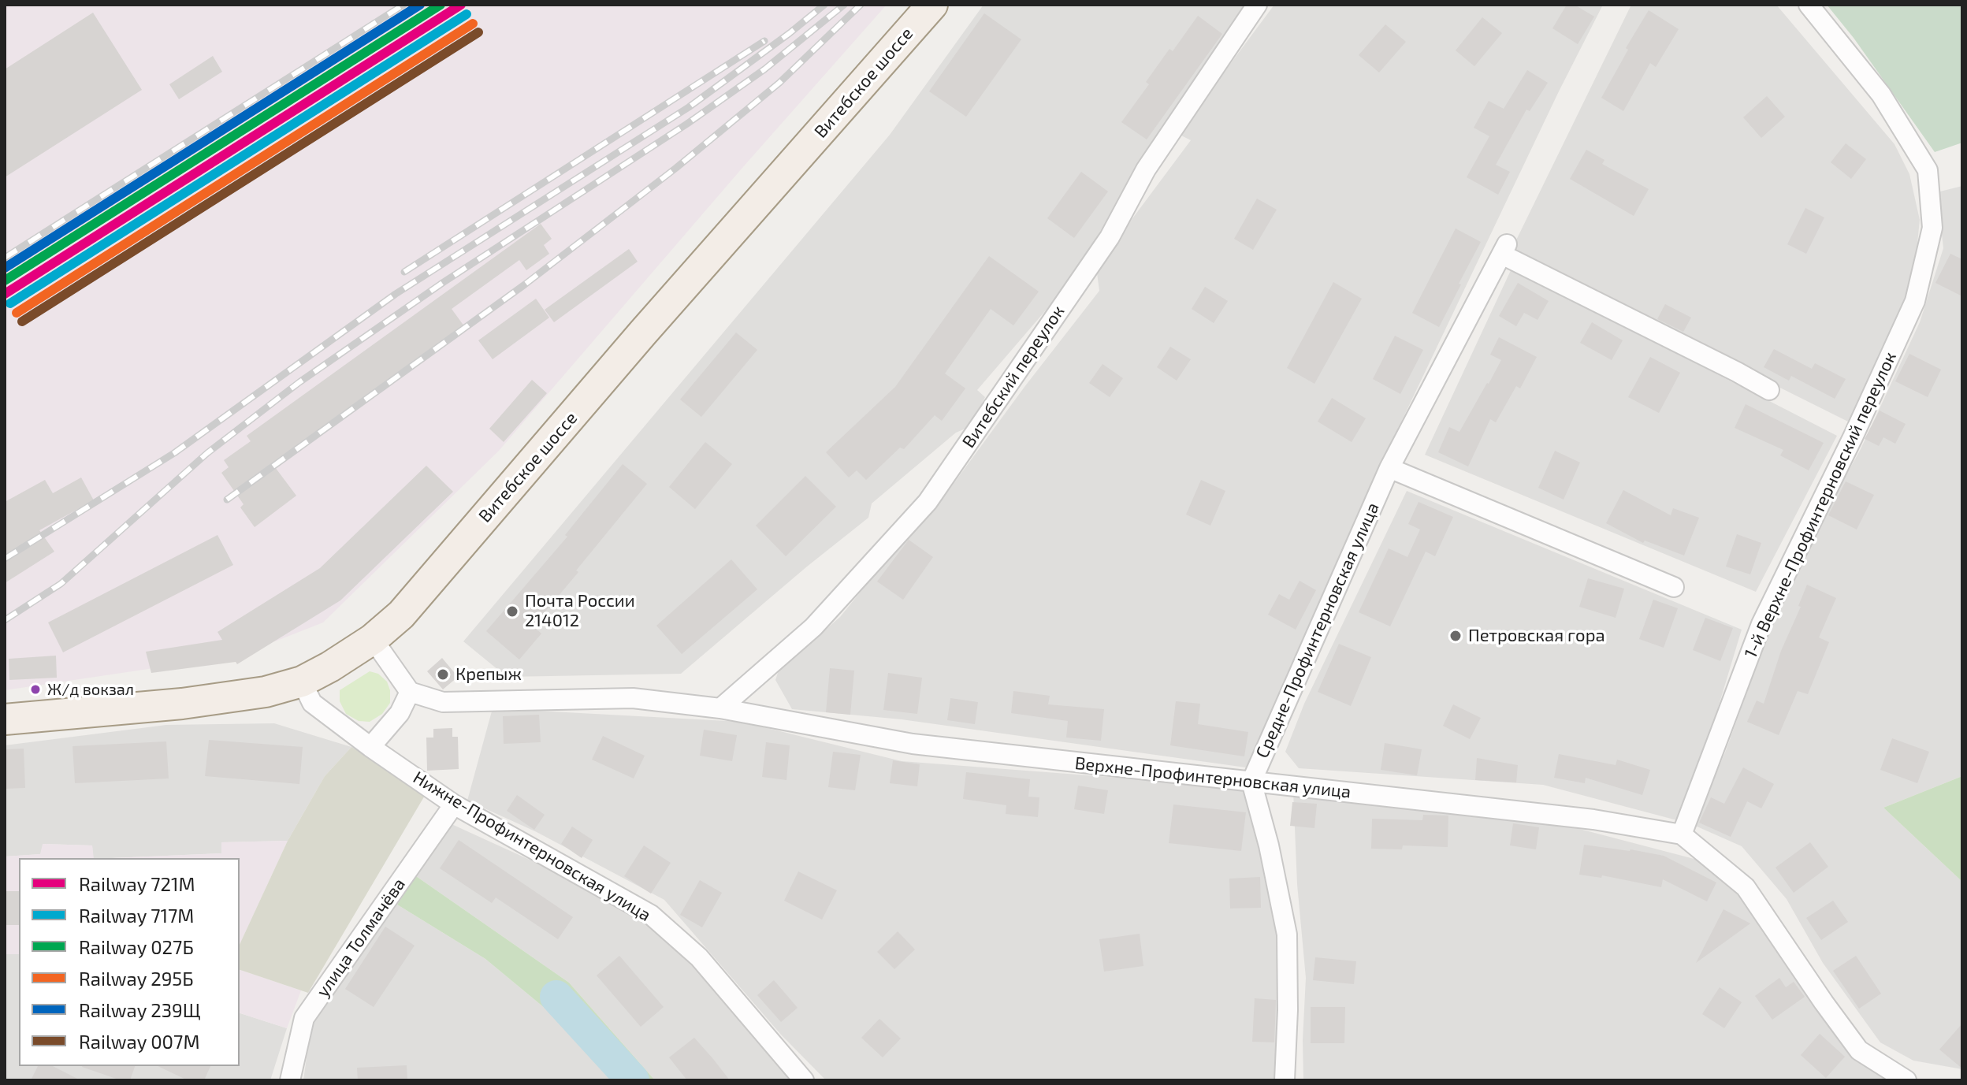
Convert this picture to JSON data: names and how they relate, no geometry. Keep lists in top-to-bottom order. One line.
{"streets":{"main road":["Витебское шоссе"],"street":["Витебский переулок","1-й Верхне-Профинтерновский переулок","Средне-Профинтерновская улица","Верхне-Профинтерновская улица","Нижне-Профинтерновская улица","улица Толмачёва"]},"crossings":[["Витебское шоссе","Нижне-Профинтерновская улица"],["Витебский переулок","Верхне-Профинтерновская улица"],["1-й Верхне-Профинтерновский переулок","Верхне-Профинтерновская улица"],["Средне-Профинтерновская улица","Верхне-Профинтерновская улица"],["Нижне-Профинтерновская улица","улица Толмачёва"]],"places":["Почта России 214012","Петровская гора","Крепыж","Ж/д вокзал"],"lines":["rail line 721М","rail line 027Б","rail line 239Щ","rail line 717М","rail line 295Б","rail line 007М"],"legend":["Railway 721М","Railway 717М","Railway 027Б","Railway 295Б","Railway 239Щ","Railway 007М"]}
